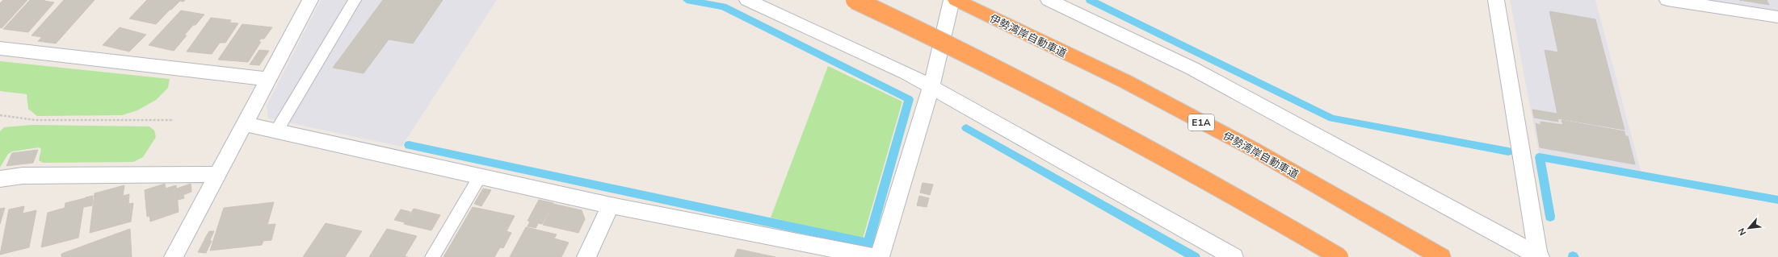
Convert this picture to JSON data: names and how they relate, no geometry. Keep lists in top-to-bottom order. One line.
{"streets":{"highway":["伊勢湾岸自動車道","E1A"]},"north":"bottom left"}
